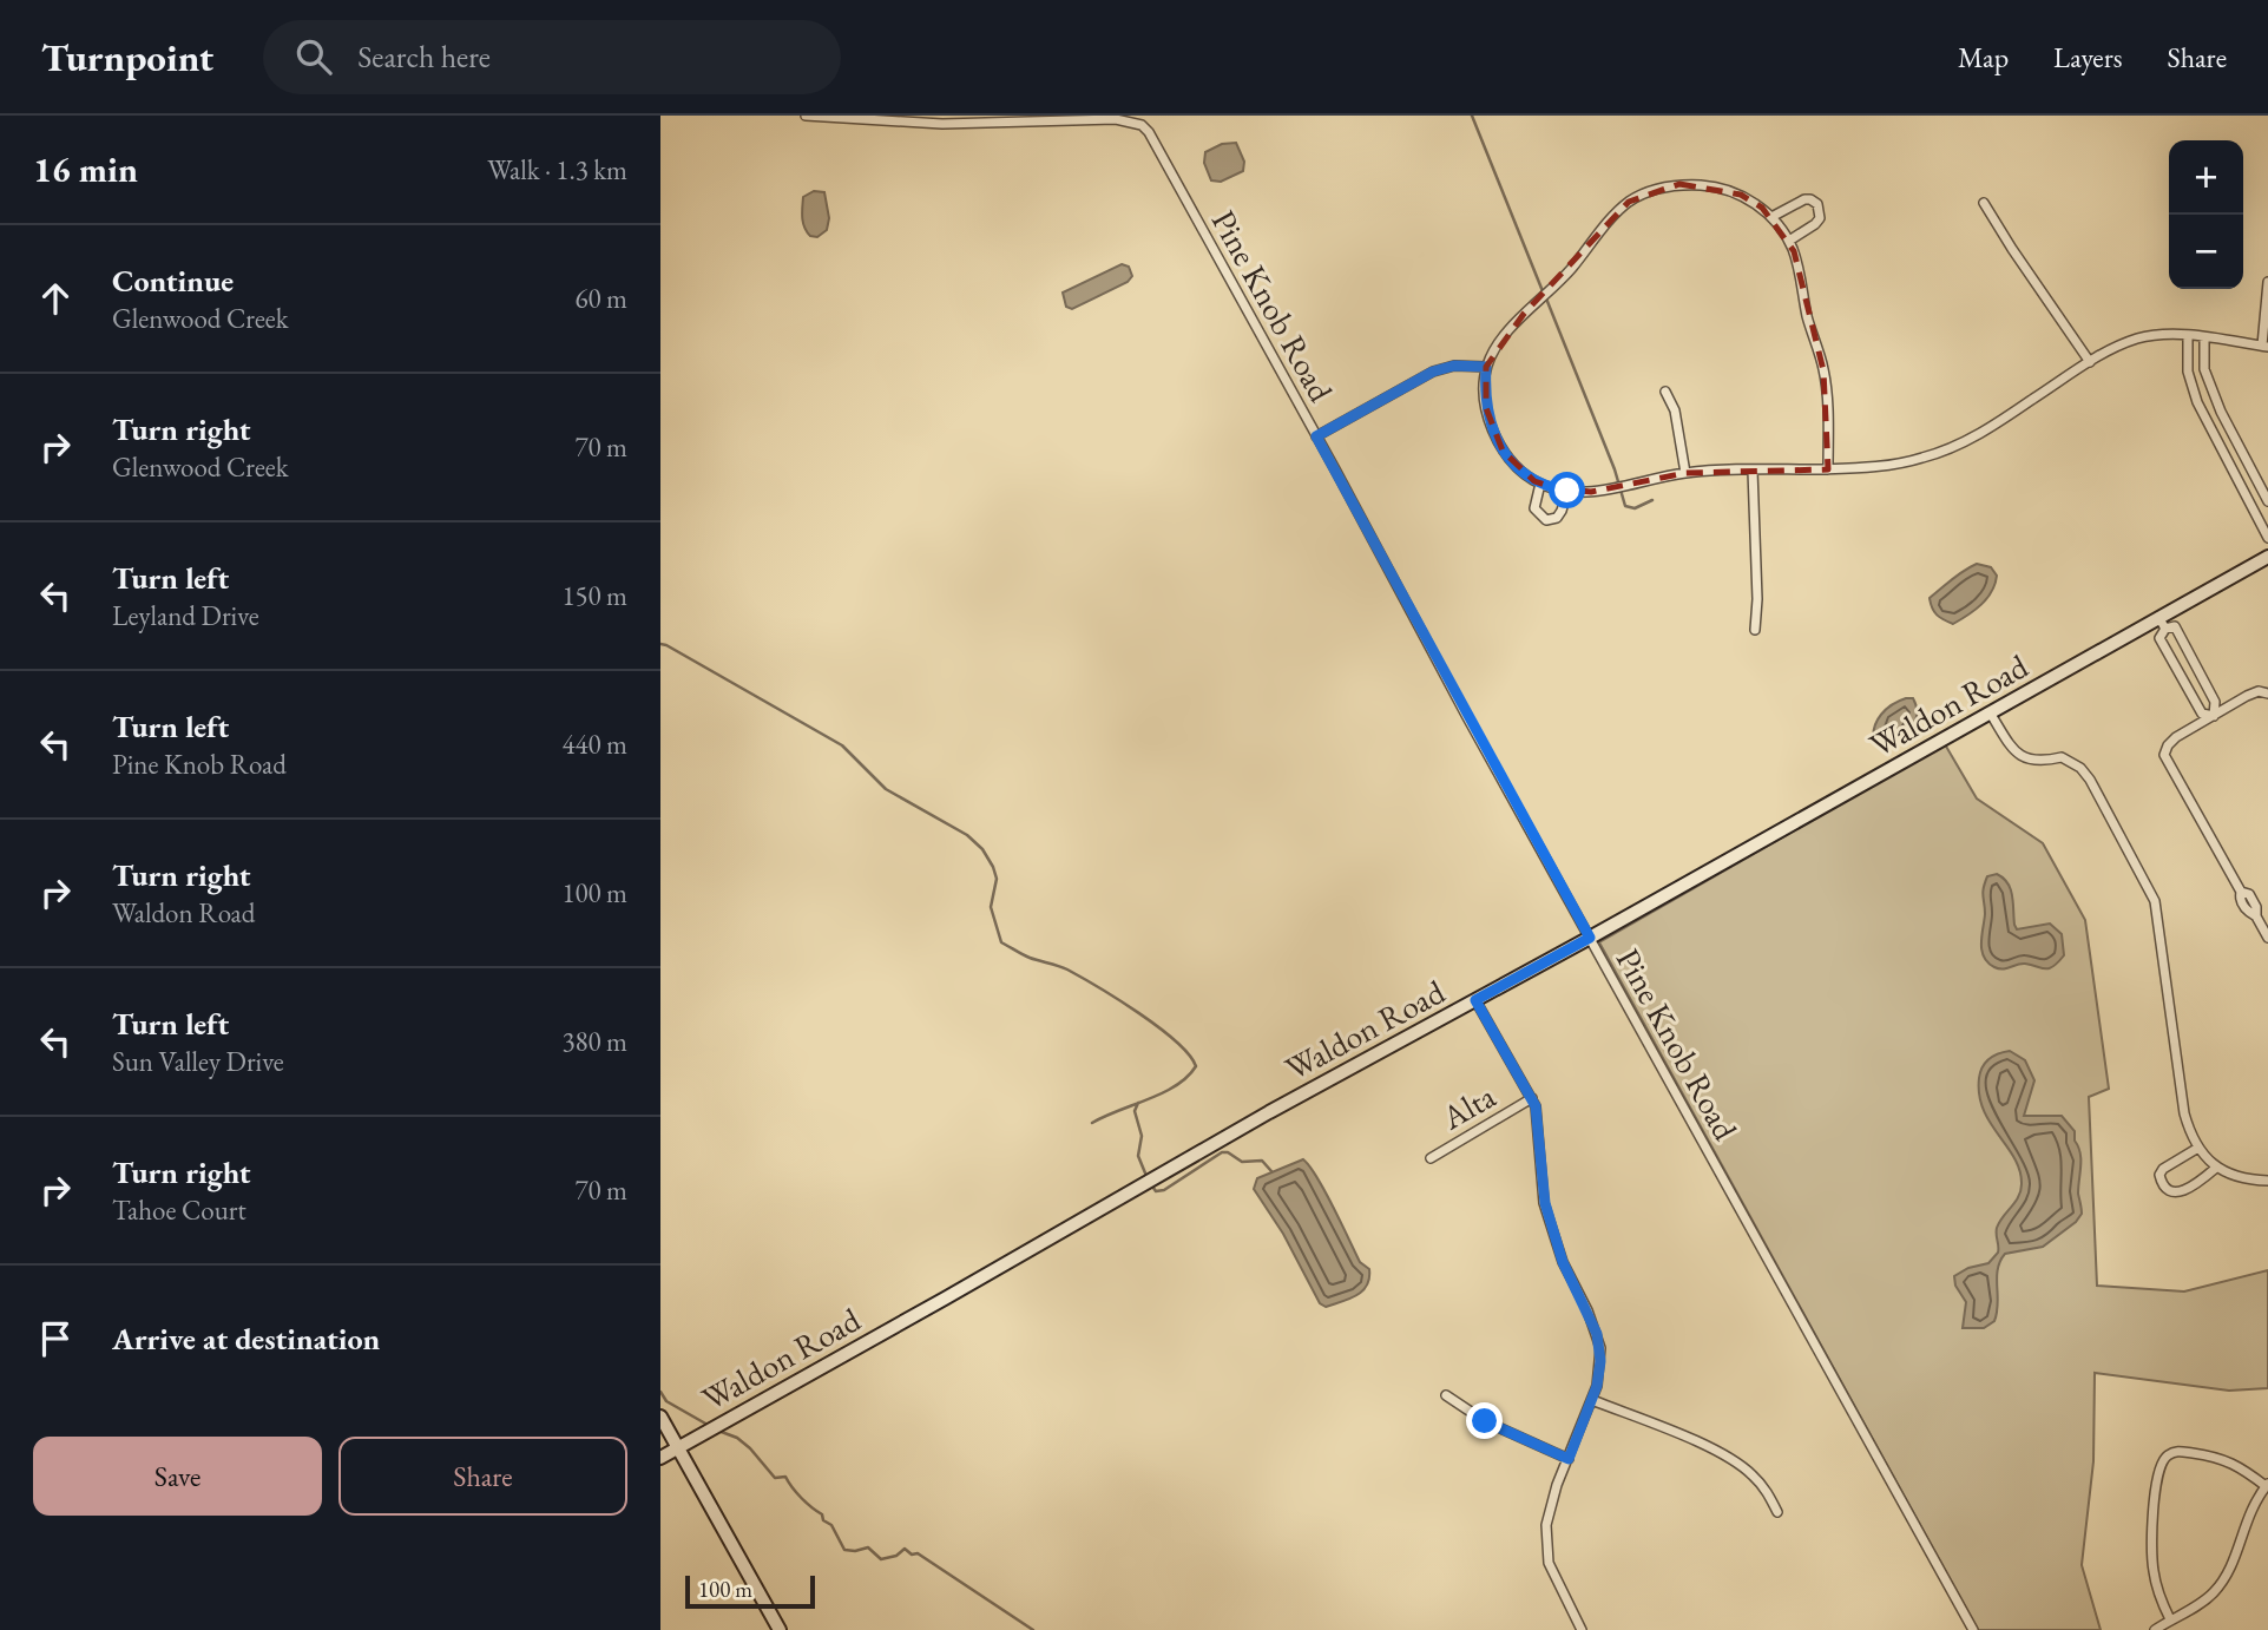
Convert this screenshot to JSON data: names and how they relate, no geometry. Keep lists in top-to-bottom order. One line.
{"streets":{"street":["Pine Knob Road","Waldon Road","Alta"]},"crossings":[["Pine Knob Road","Waldon Road"]],"scale_bar":"100 m","page":{"header":"Turnpoint","search":"Search here","nav":["Map","Layers","Share"],"heading":["16 min","Walk · 1.3 km"],"map_buttons":["+","−"],"list":[["Continue","Glenwood Creek","60 m"],["Turn right","Glenwood Creek","70 m"],["Turn left","Leyland Drive","150 m"],["Turn left","Pine Knob Road","440 m"],["Turn right","Waldon Road","100 m"],["Turn left","Sun Valley Drive","380 m"],["Turn right","Tahoe Court","70 m"],"Arrive at destination"],"buttons":["Save","Share"],"scale":"100 m"}}
